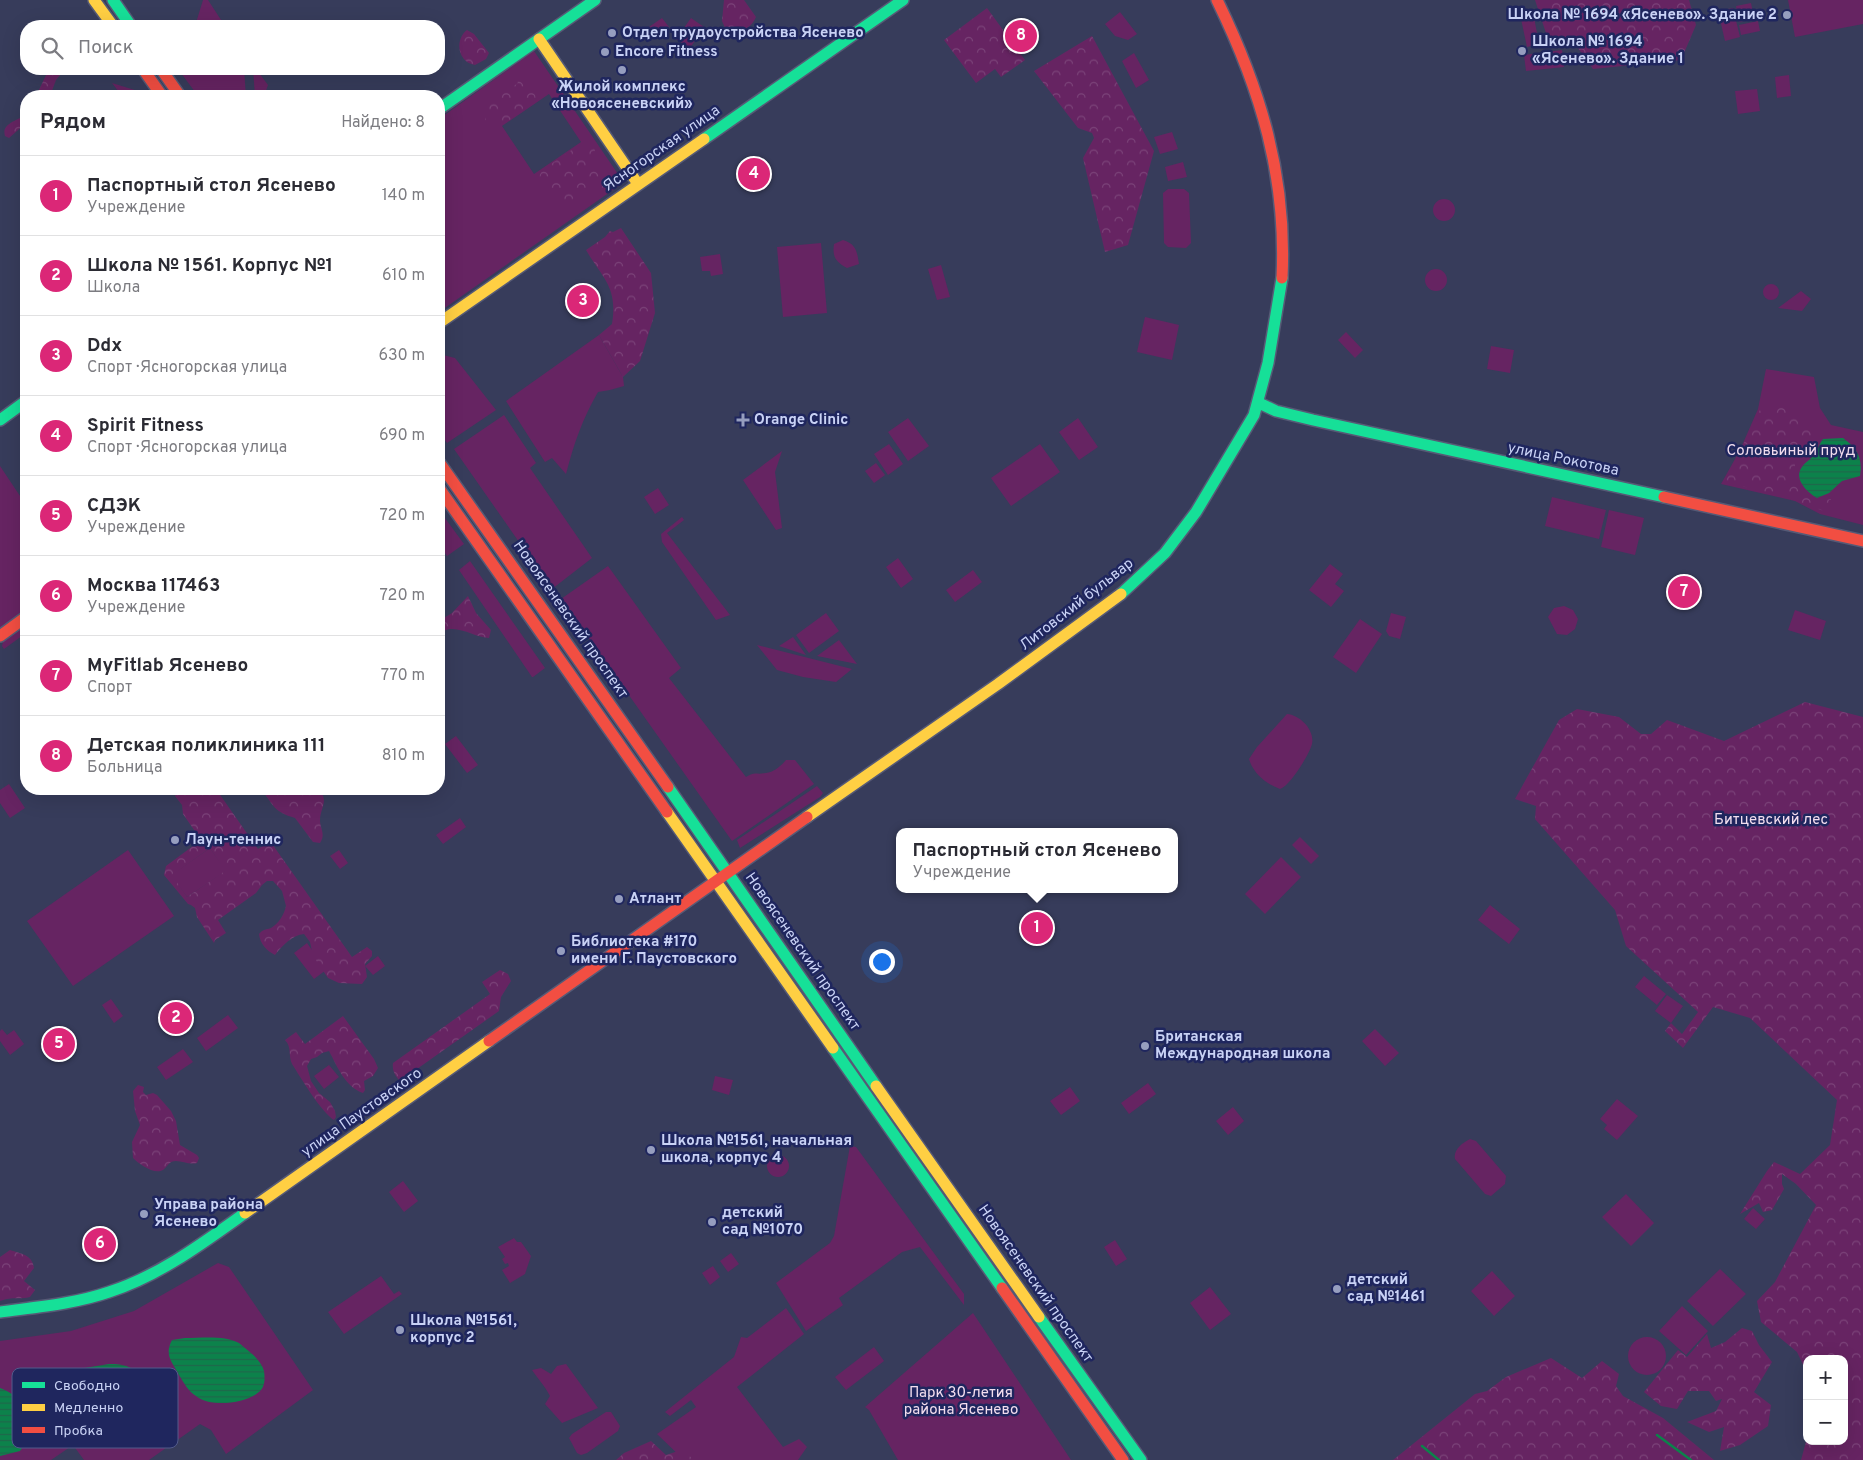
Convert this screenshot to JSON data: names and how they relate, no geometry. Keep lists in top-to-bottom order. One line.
{"streets":{"main road":["Ясногорская улица","улица Рокотова","Литовский бульвар","Новоясеневский проспект","улица Паустовского"]},"crossings":[["улица Рокотова","Литовский бульвар"],["Литовский бульвар","Новоясеневский проспект"],["Литовский бульвар","улица Паустовского"],["Новоясеневский проспект","улица Паустовского"]],"parks":["Соловьиный пруд","Битцевский лес","Парк 30-летия района Ясенево"],"places":{"other":["Школа № 1694 «Ясенево». Здание 2","Отдел трудоустройства Ясенево","Школа № 1694 «Ясенево». Здание 1","Encore Fitness","Жилой комплекс «Новоясеневский»","Лаун-теннис","Атлант","Библиотека #170 имени Г. Паустовского","Британская Международная школа","Школа №1561, начальная школа, корпус 4","Управа района Ясенево","детский сад №1070","детский сад №1461","Школа №1561, корпус 2"],"health":["Orange Clinic"]},"legend":["Свободно","Медленно","Пробка"],"page":{"pins":["8","4","3","7","1","2","5","6"],"search":"Поиск","heading":["Рядом","Найдено: 8"],"list":[{"mark":"1","name":"Паспортный стол Ясенево","note":"Учреждение","value":"140 m"},{"mark":"2","name":"Школа № 1561. Корпус №1","note":"Школа","value":"610 m"},{"mark":"3","name":"Ddx","note":"Спорт · Ясногорская улица","value":"630 m"},{"mark":"4","name":"Spirit Fitness","note":"Спорт · Ясногорская улица","value":"690 m"},{"mark":"5","name":"СДЭК","note":"Учреждение","value":"720 m"},{"mark":"6","name":"Москва 117463","note":"Учреждение","value":"720 m"},{"mark":"7","name":"MyFitlab Ясенево","note":"Спорт","value":"770 m"},{"mark":"8","name":"Детская поликлиника 111","note":"Больница","value":"810 m"}],"popup":["Паспортный стол Ясенево","Учреждение"],"map_buttons":["+","−"]}}
